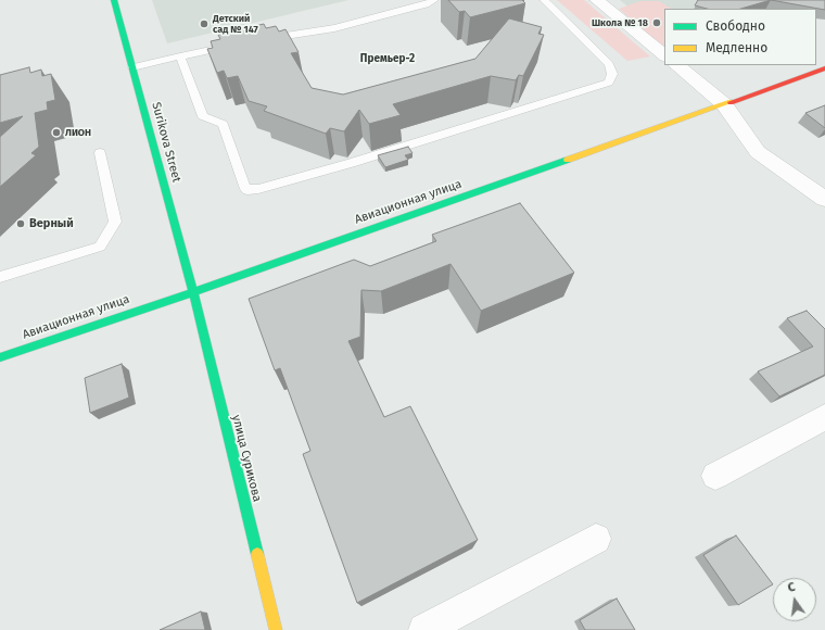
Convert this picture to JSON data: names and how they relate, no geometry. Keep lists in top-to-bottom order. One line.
{"streets":{"street":["Surikova Street","Авиационная улица","улица Сурикова"]},"crossings":[["Surikova Street","Авиационная улица"],["Surikova Street","улица Сурикова"],["Авиационная улица","улица Сурикова"]],"districts":["Премьер-2"],"places":["Школа № 18","Детский сад № 147","ЛИОН","Верный"],"legend":["Свободно","Медленно"],"north":"top"}
